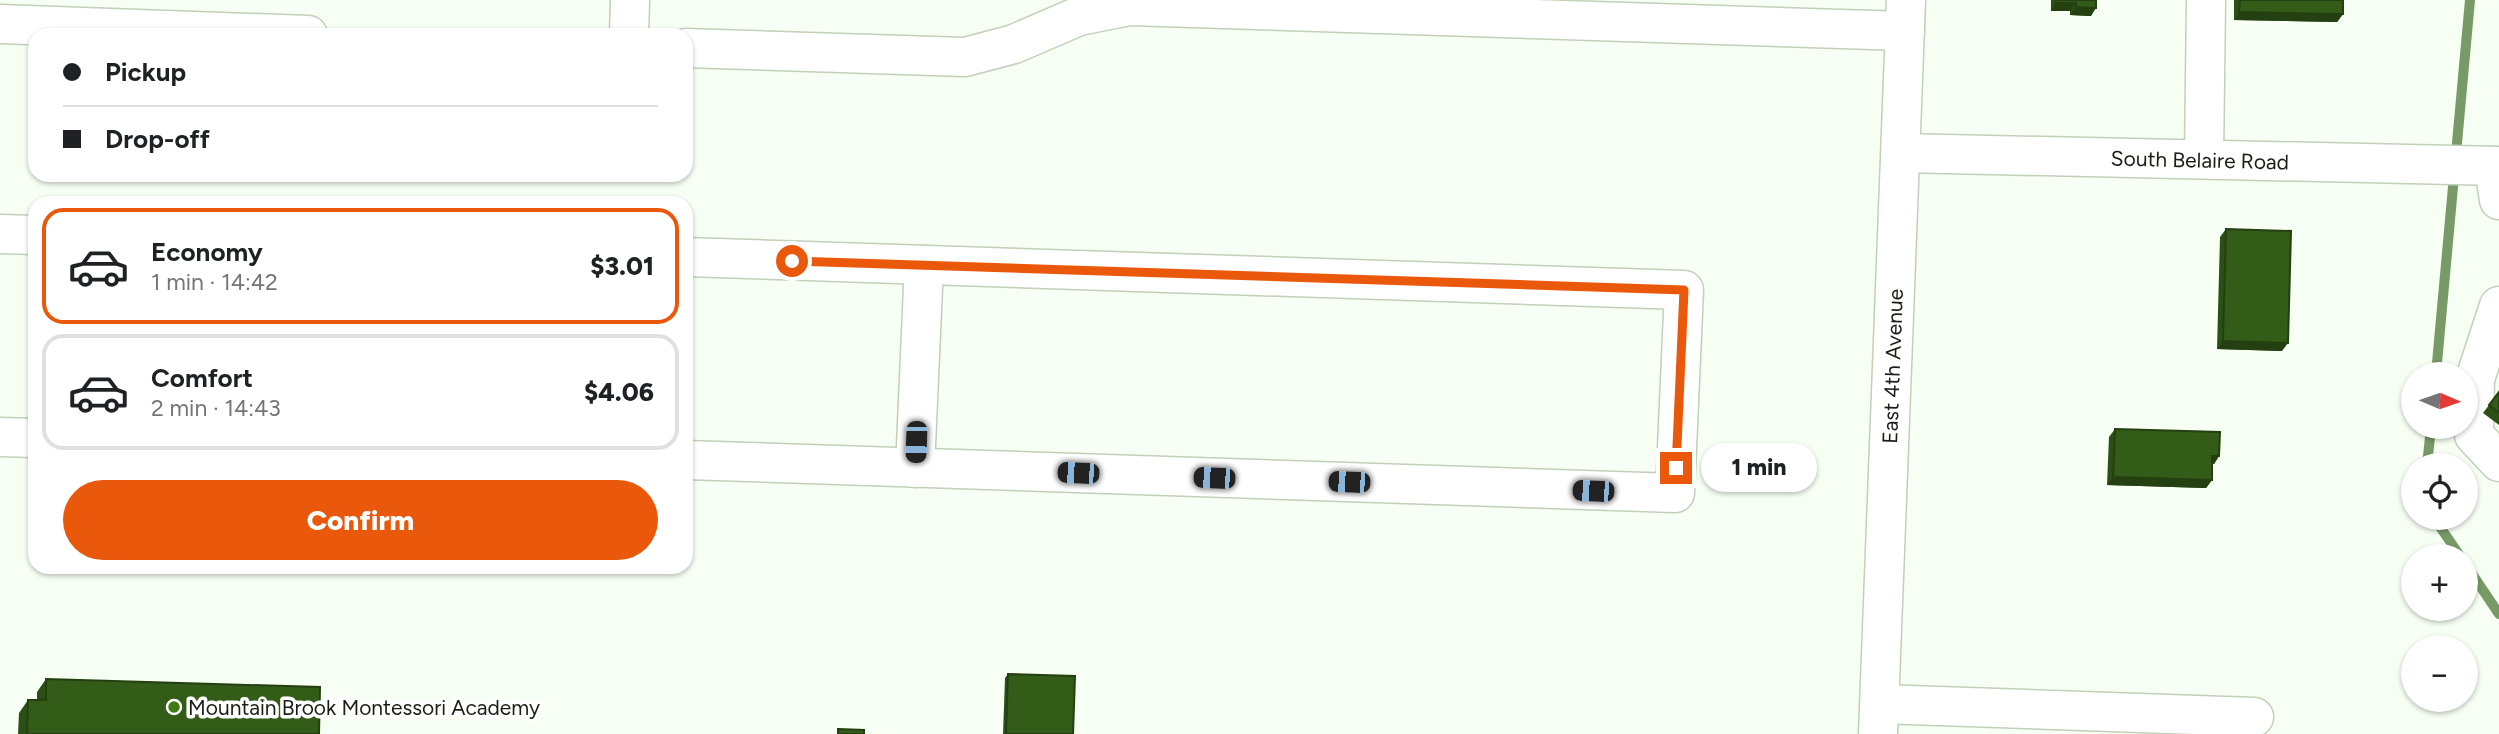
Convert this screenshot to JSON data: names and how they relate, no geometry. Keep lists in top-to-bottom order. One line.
{"streets":{"street":["South Belaire Road","East 4th Avenue"]},"crossings":[["South Belaire Road","East 4th Avenue"]],"places":["Mountain Brook Montessori Academy"],"north":"right","page":{"banner":["Pickup","Drop-off"],"list":[{"name":"Economy","note":"1 min · 14:42","value":"$3.01"},{"name":"Comfort","note":"2 min · 14:43","value":"$4.06"}],"map_buttons":["+","−"],"bubble":"1 min","buttons":"Confirm"}}
